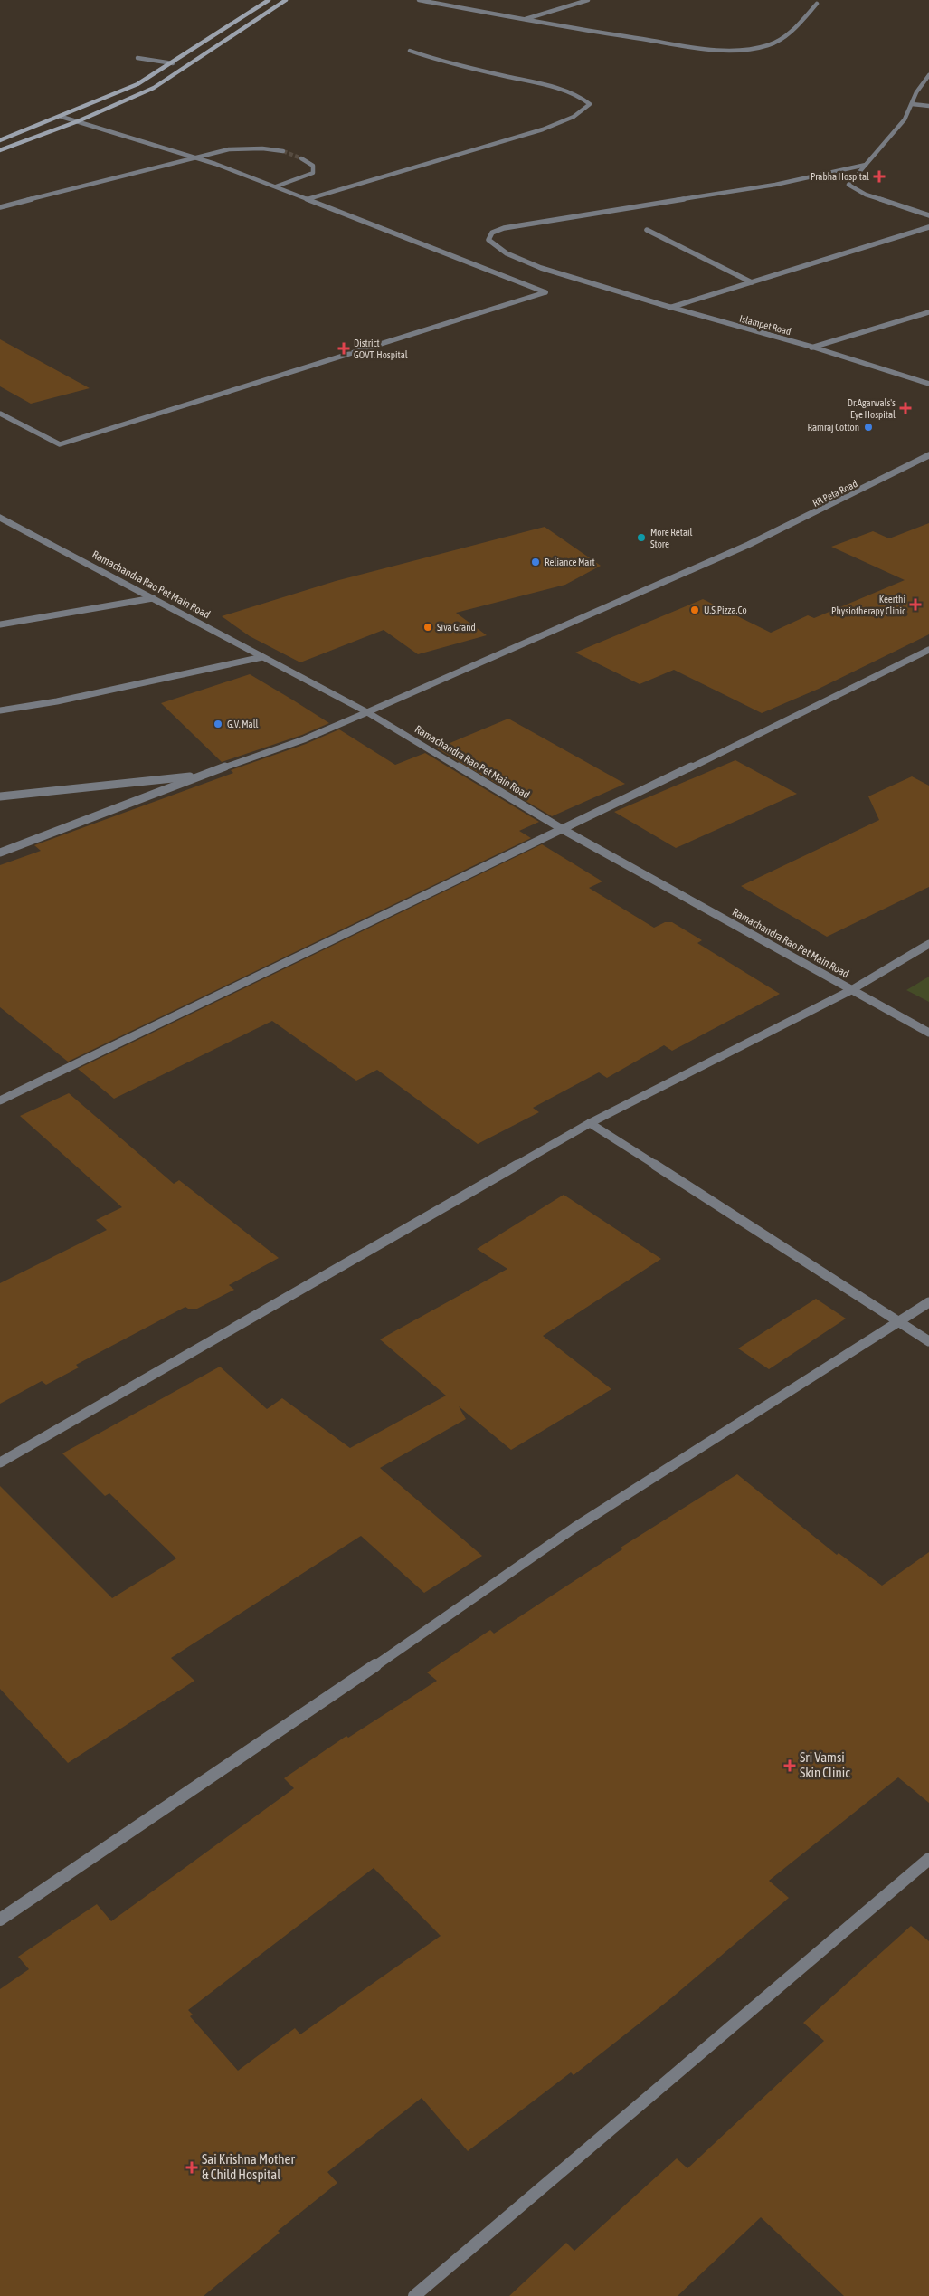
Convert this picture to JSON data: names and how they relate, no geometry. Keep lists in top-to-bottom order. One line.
{"streets":{"street":["Islampet Road","RR Peta Road","Ramachandra Rao Pet Main Road"]},"crossings":[["RR Peta Road","Ramachandra Rao Pet Main Road"]],"places":{"health":["Prabha Hospital","District GOVT. Hospital","Dr.Agarwals's Eye Hospital","Keerthi Physiotherapy Clinic","Sri Vamsi Skin Clinic","Sai Krishna Mother & Child Hospital"],"other":["Ramraj Cotton","More Retail Store","Reliance Mart","U.S.Pizza.Co","Siva Grand","G.V. Mall"]}}
